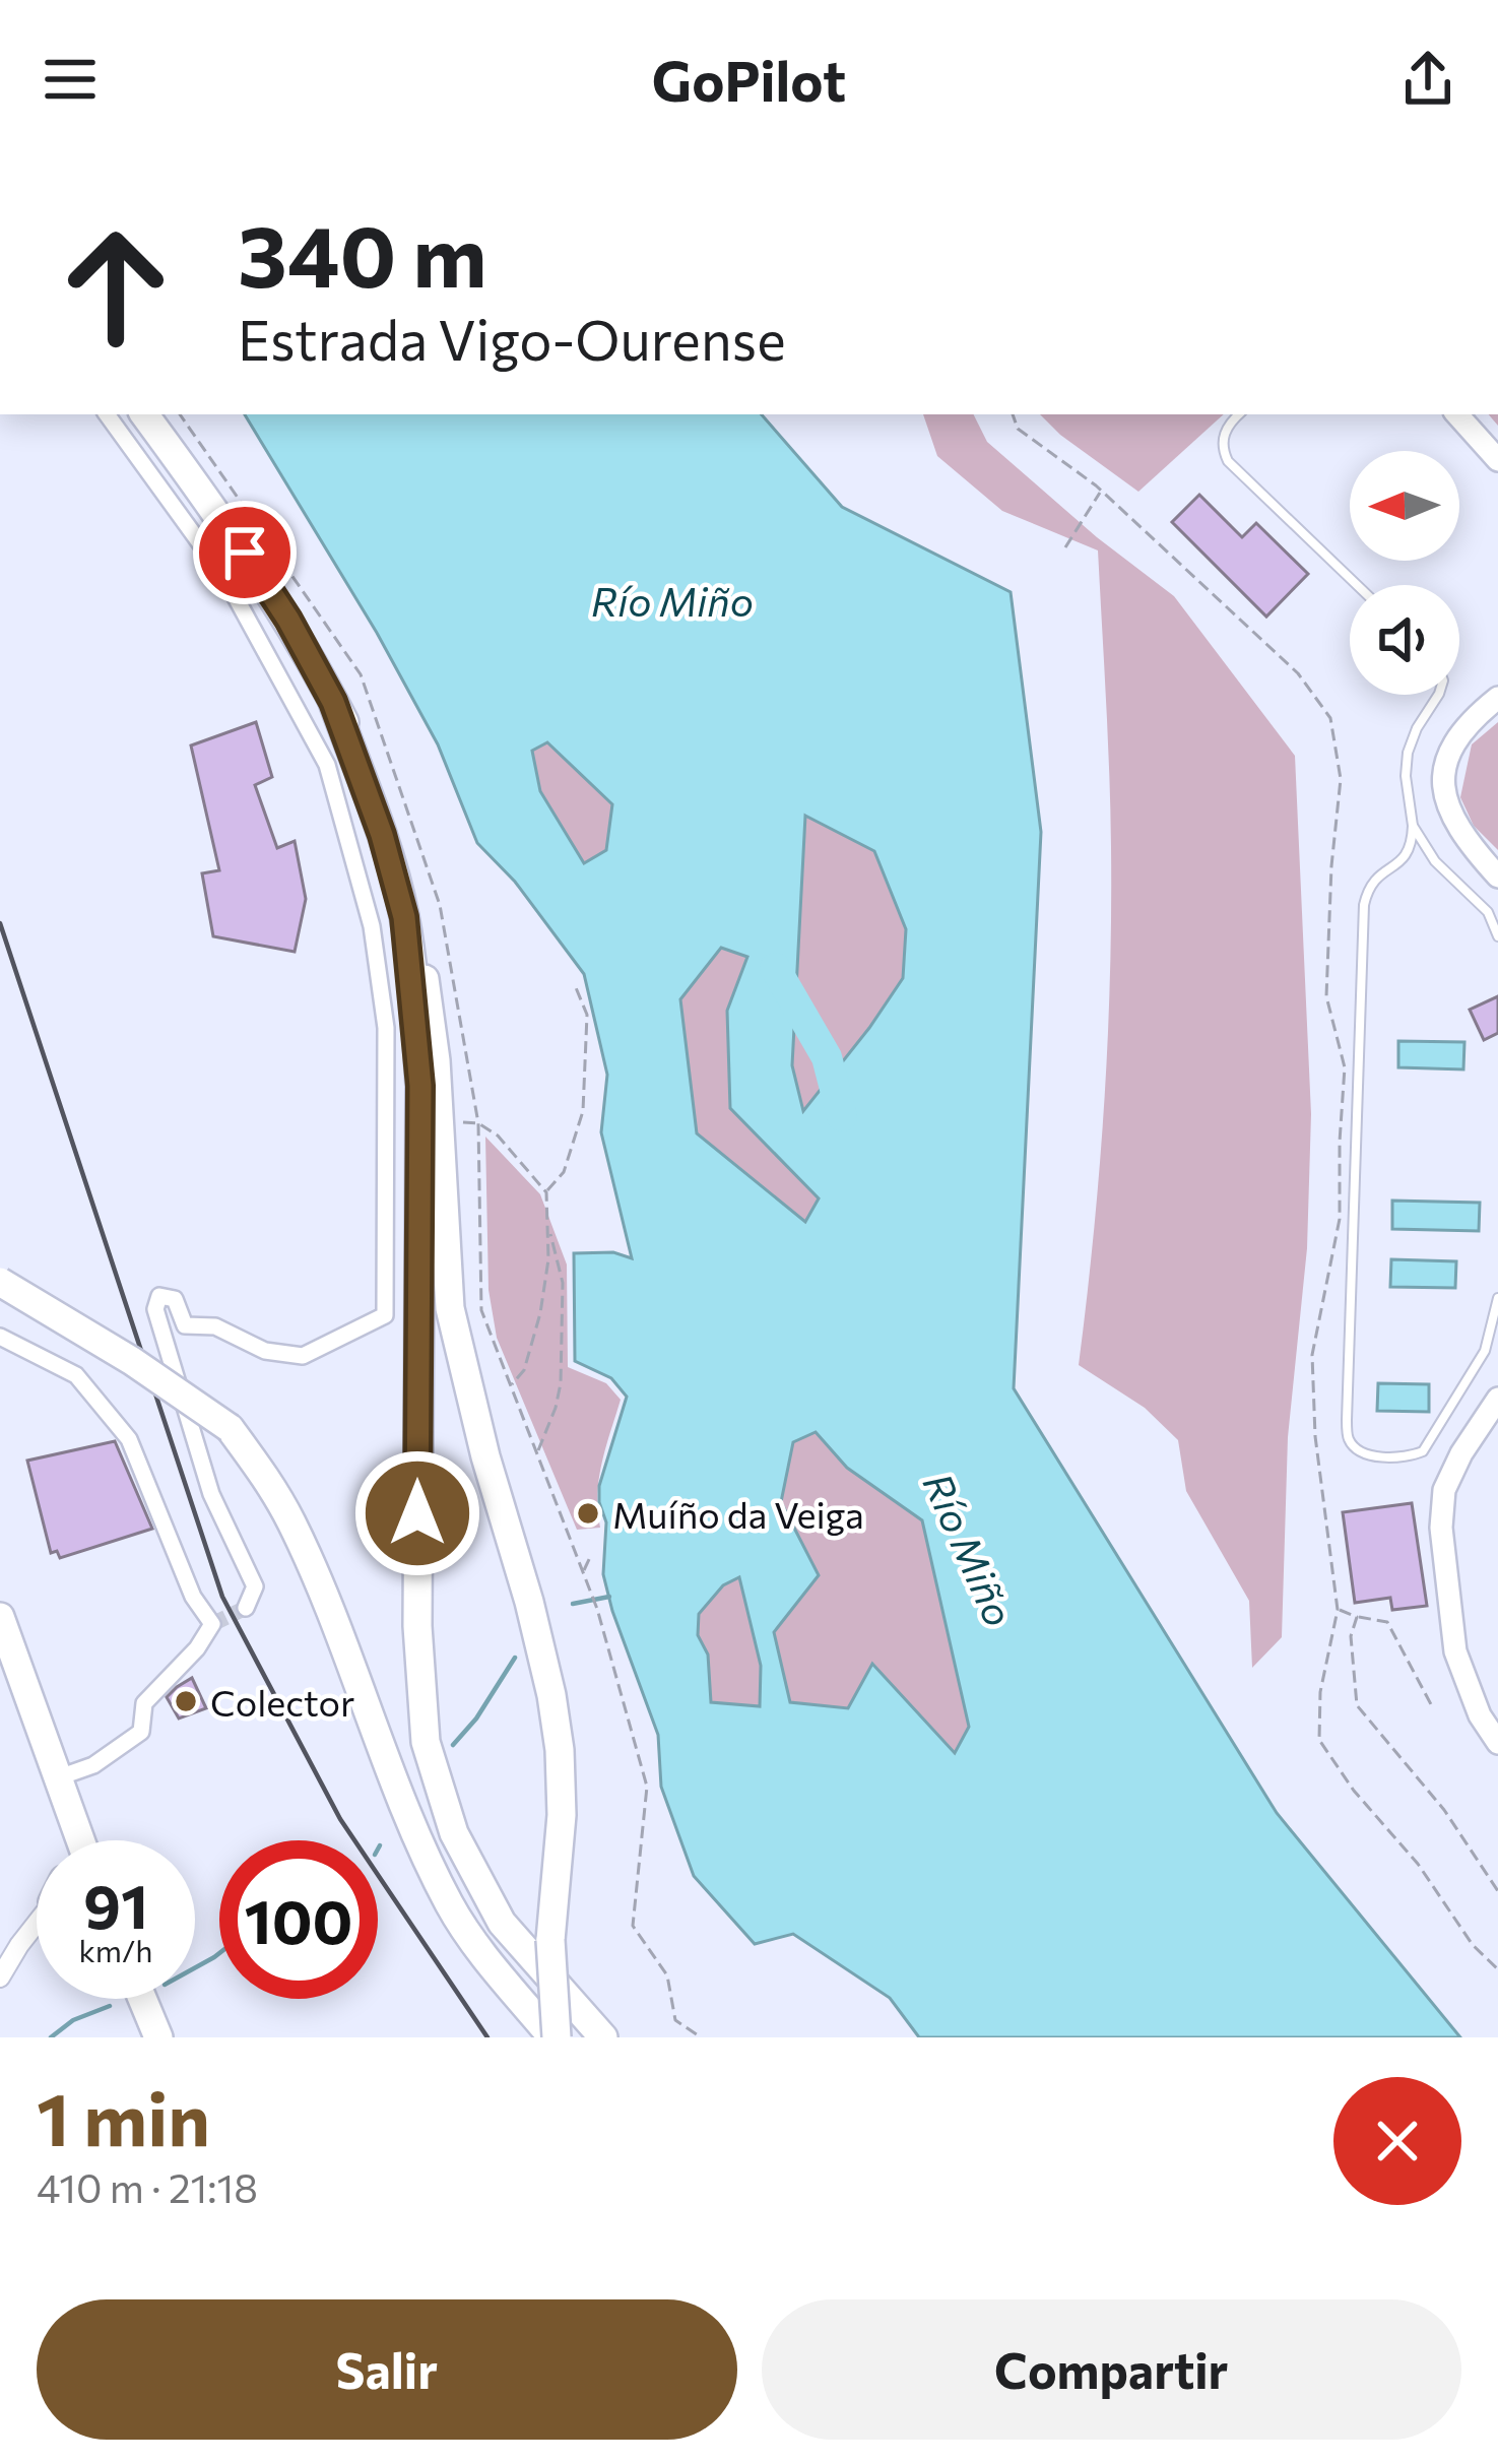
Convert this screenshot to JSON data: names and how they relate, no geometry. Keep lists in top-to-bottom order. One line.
{"water":["Río Miño"],"places":["Muíño da Veiga","Colector"],"north":"left","page":{"header":"GoPilot","turn":["340 m","Estrada Vigo-Ourense"],"speed":"91 km/h","limit":"100","heading":["1 min","410 m · 21:18"],"buttons":["Salir","Compartir"]}}
